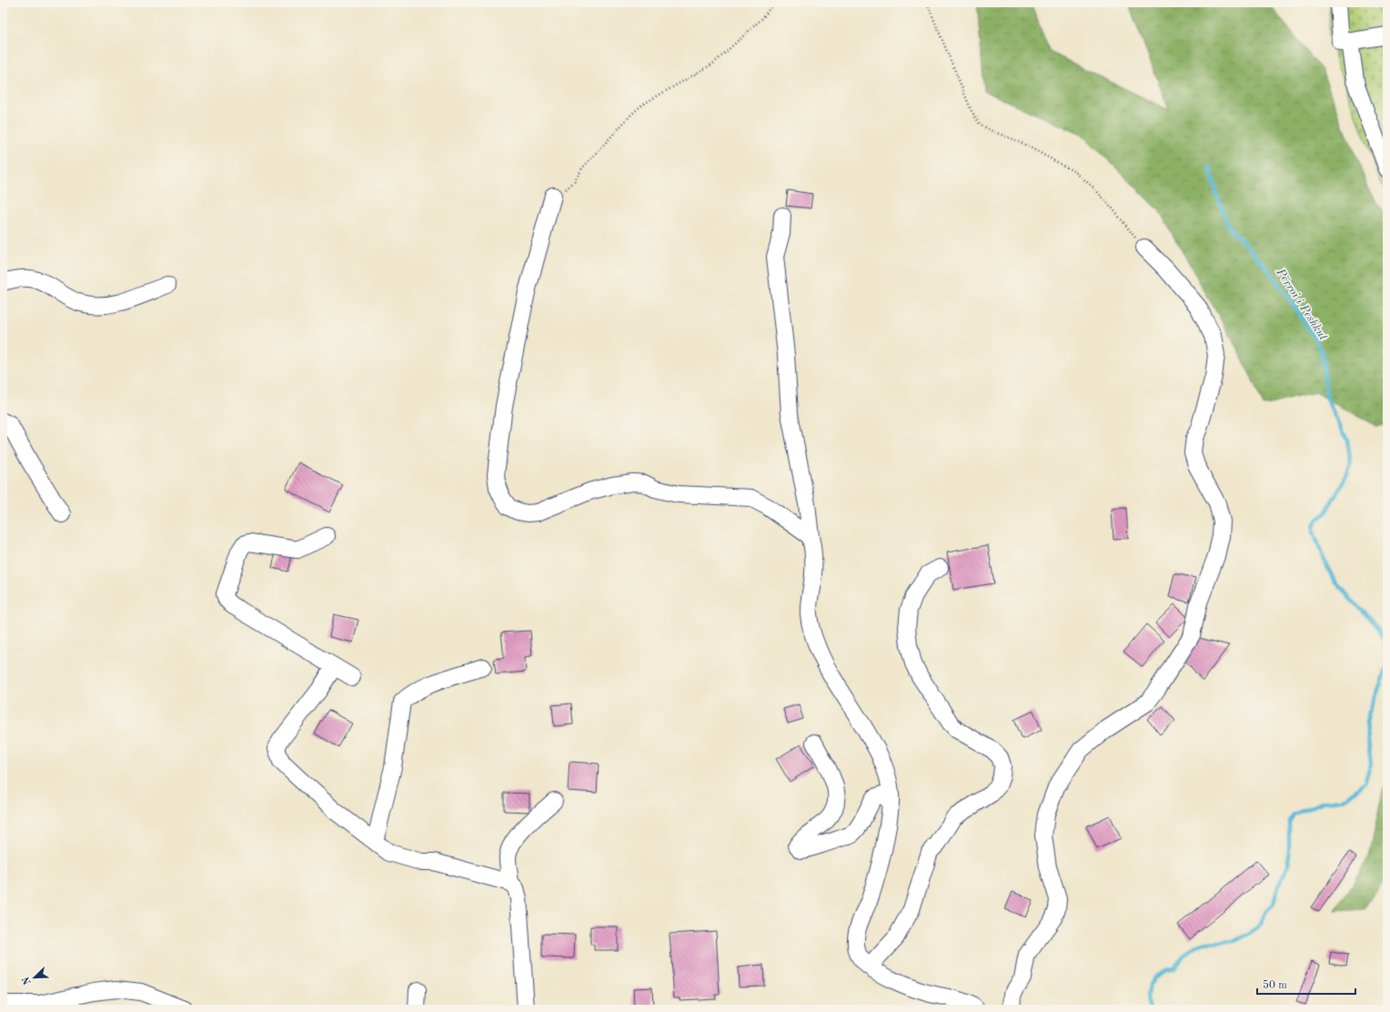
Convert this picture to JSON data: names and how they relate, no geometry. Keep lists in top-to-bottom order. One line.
{"water":["Përroi i Peshkut"],"scale_bar":"50 m","north":"bottom left"}
